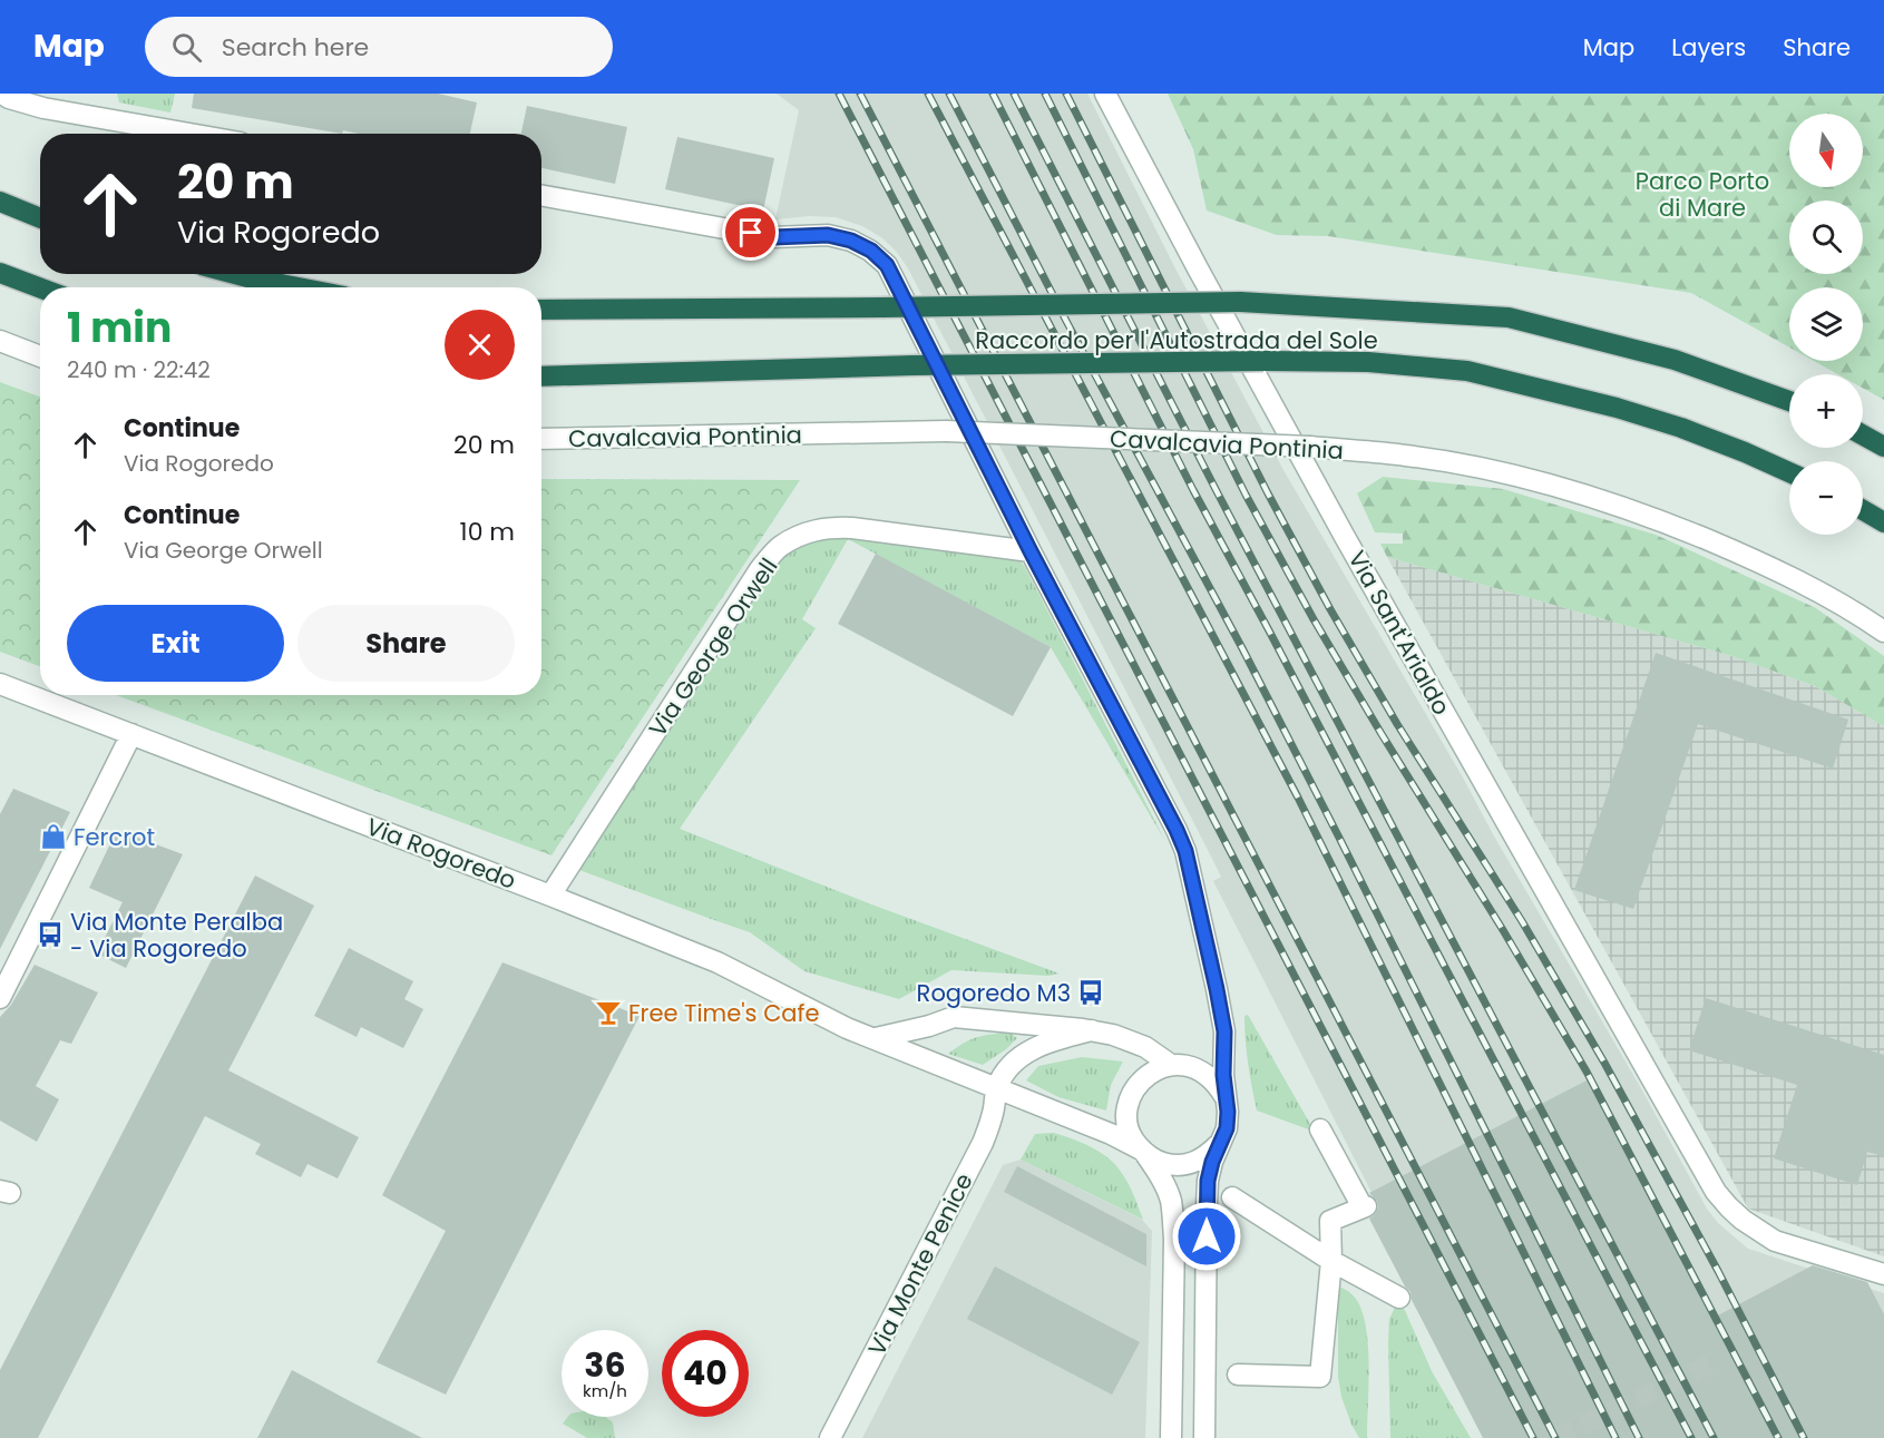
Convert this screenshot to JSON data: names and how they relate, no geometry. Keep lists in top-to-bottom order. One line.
{"streets":{"highway":["Raccordo per l'Autostrada del Sole"],"street":["Cavalcavia Pontinia","Via Sant'Arialdo","Via George Orwell","Via Rogoredo","Via Monte Penice"]},"crossings":[["Via George Orwell","Via Rogoredo"],["Via Rogoredo","Via Monte Penice"]],"parks":["Parco Porto di Mare"],"places":{"shop":["Fercrot"],"bus stop":["Via Monte Peralba - Via Rogoredo","Rogoredo M3"],"bar":["Free Time's Cafe"]},"north":"bottom","page":{"header":"Map","search":"Search here","nav":["Map","Layers","Share"],"map_buttons":["+","−"],"turn":["20 m","Via Rogoredo"],"heading":["1 min","240 m · 22:42"],"list":[{"name":"Continue","note":"Via Rogoredo","value":"20 m"},{"name":"Continue","note":"Via George Orwell","value":"10 m"}],"buttons":["Exit","Share"],"speed":"36 km/h","limit":"40"}}
